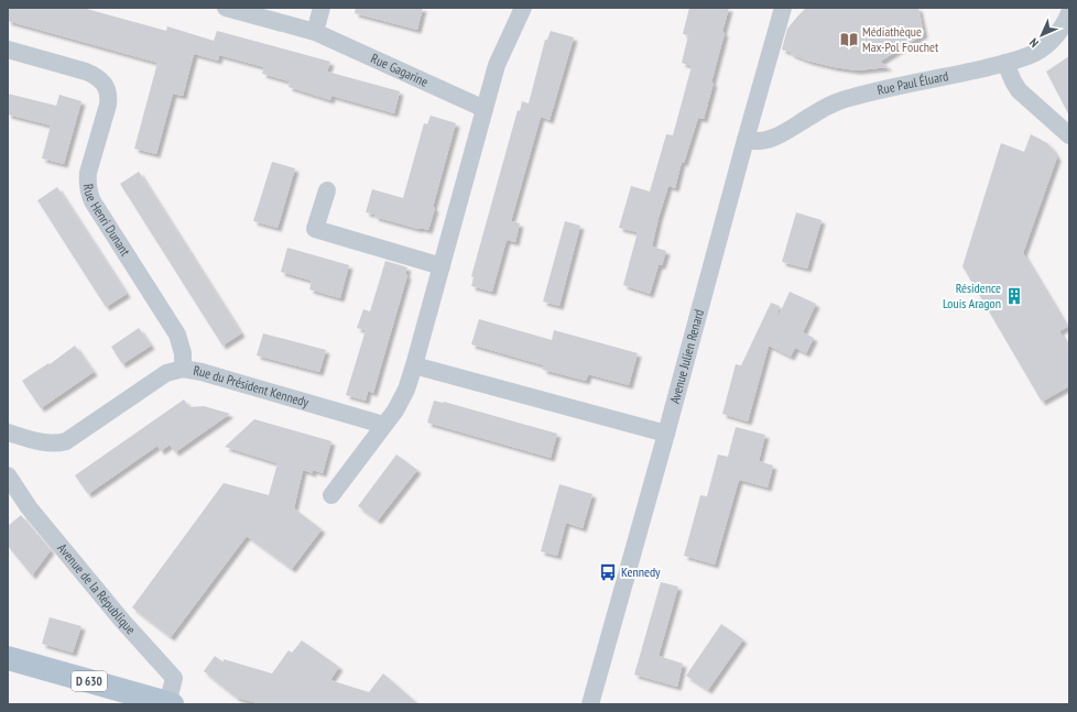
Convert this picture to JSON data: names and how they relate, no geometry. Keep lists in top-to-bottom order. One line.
{"streets":{"main road":["Avenue de la République","D 630"],"street":["Rue Gagarine","Rue Paul Éluard","Rue Henri Dunant","Avenue Julien Renard","Rue du Président Kennedy"]},"crossings":[["Rue Paul Éluard","Avenue Julien Renard"],["Rue Henri Dunant","Rue du Président Kennedy"]],"places":{"library":["Médiathèque Max-Pol Fouchet"],"building":["Résidence Louis Aragon"],"bus stop":["Kennedy"]},"north":"bottom left"}
